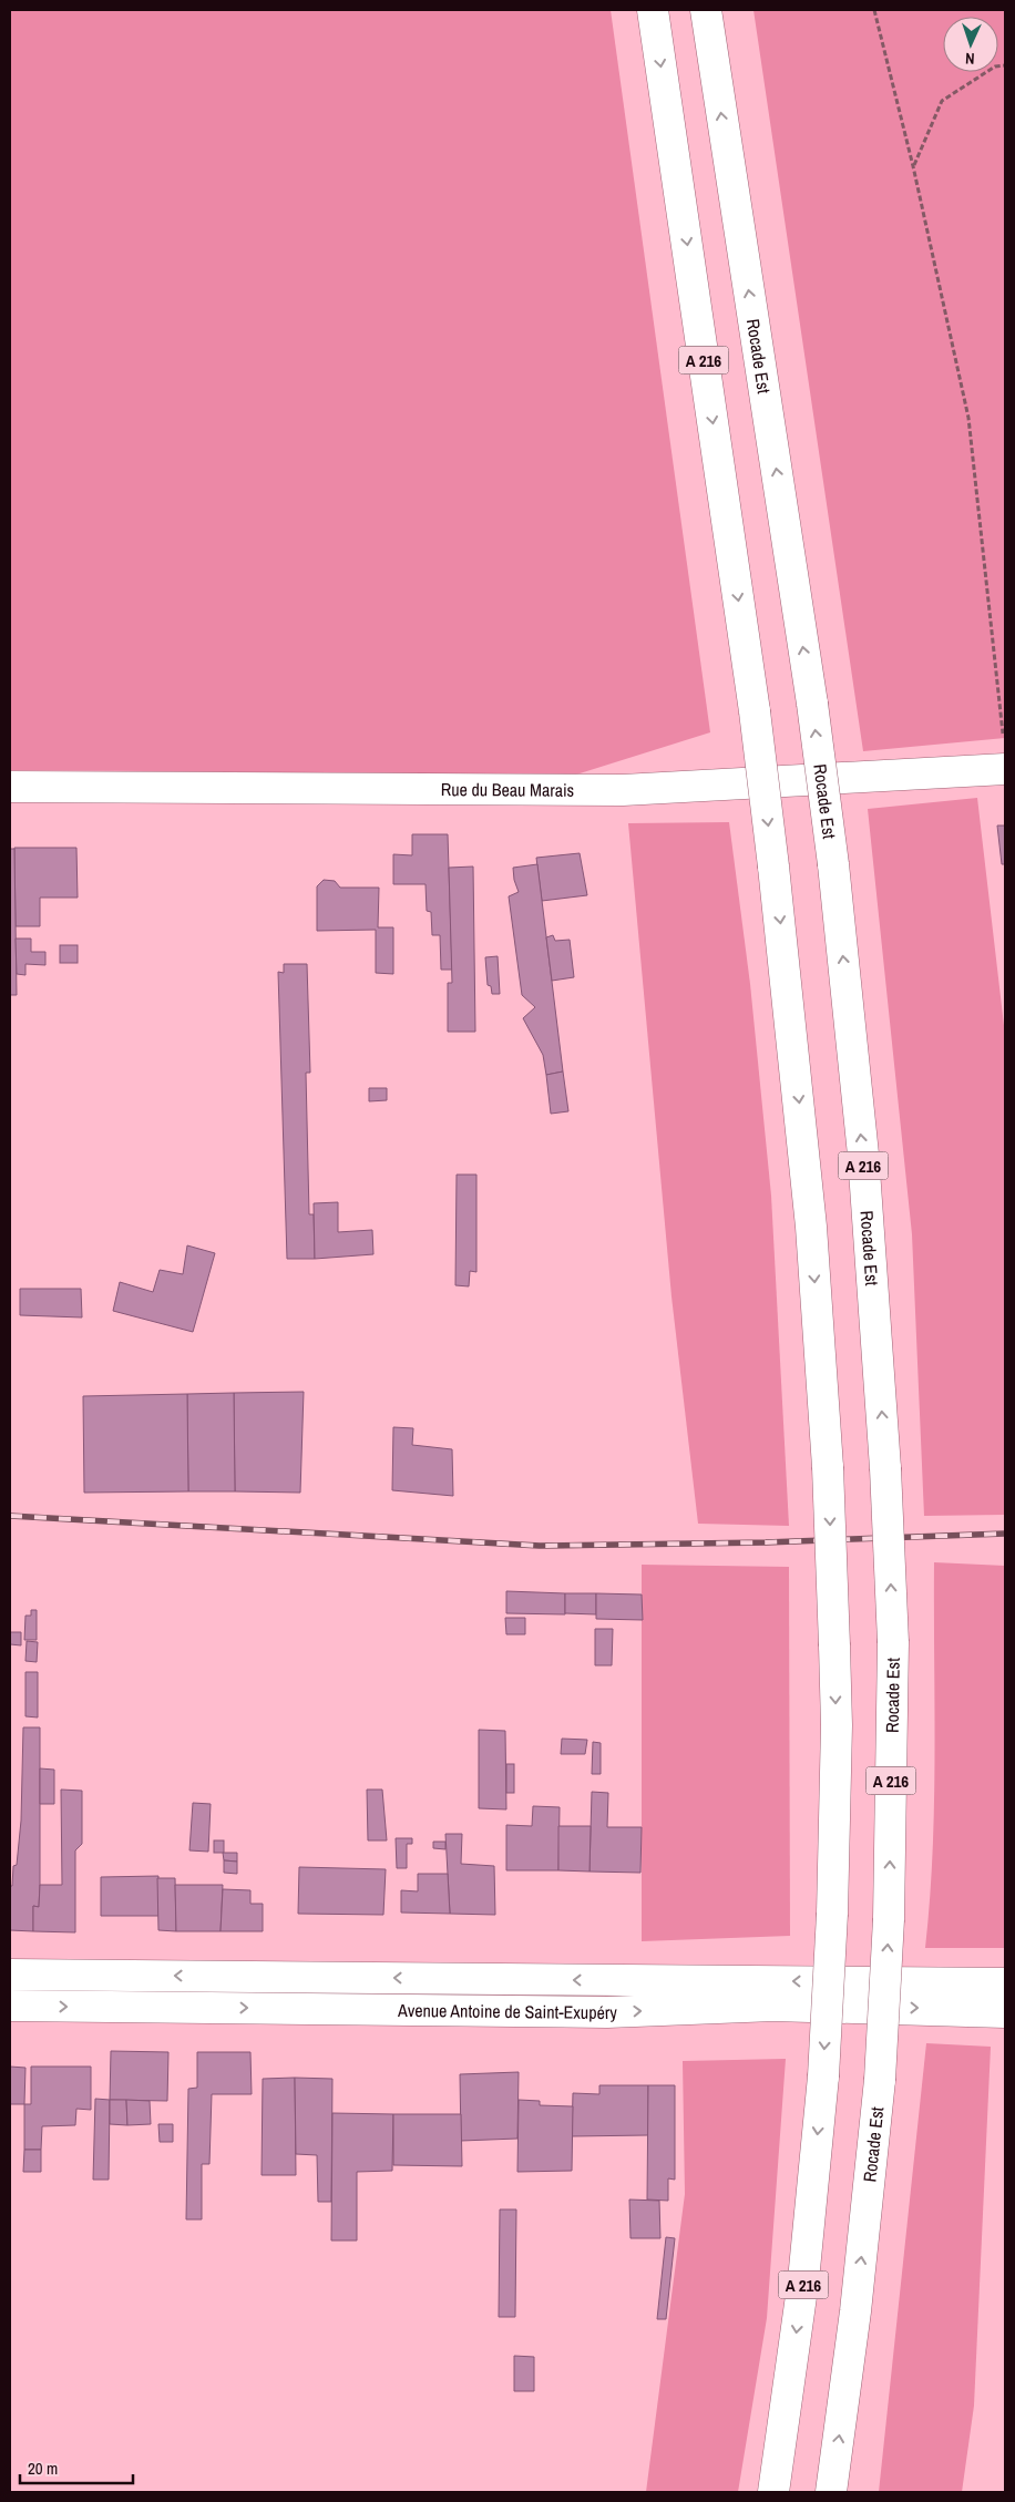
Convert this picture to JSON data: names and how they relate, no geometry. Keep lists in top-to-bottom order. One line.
{"streets":{"main road":["Rocade Est","A 216","Rue du Beau Marais","Avenue Antoine de Saint-Exupéry"]},"scale_bar":"20 m","north":"bottom"}
